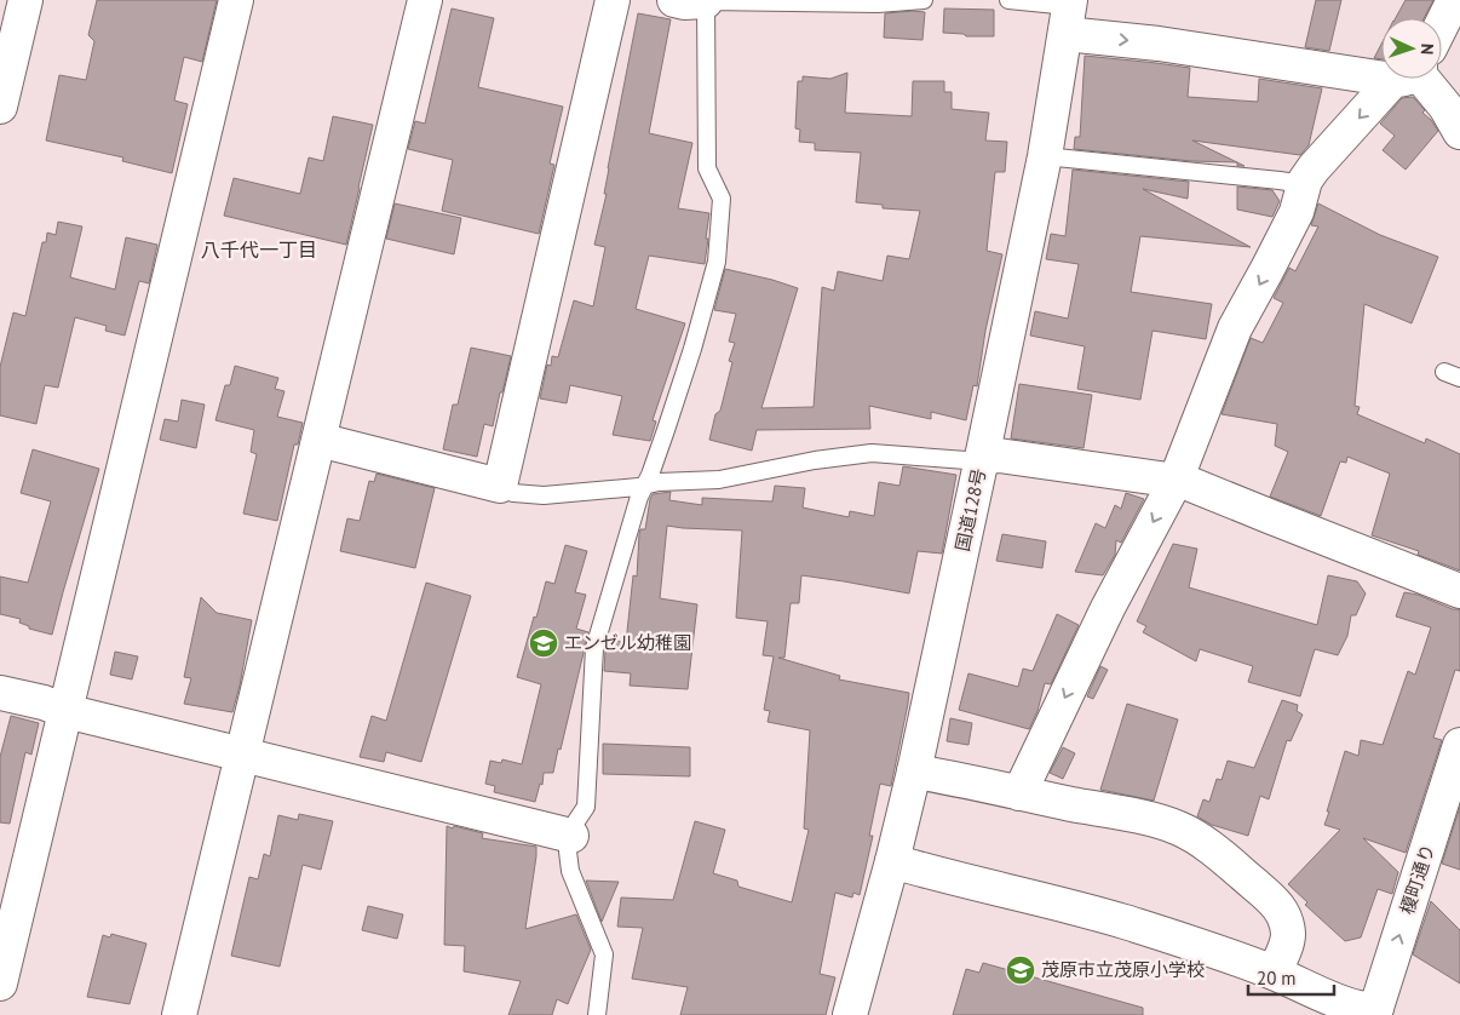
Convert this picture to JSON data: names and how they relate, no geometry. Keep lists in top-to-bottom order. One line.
{"streets":{"main road":["国道128号","榎町通り"]},"one_way":["榎町通り"],"districts":["八千代一丁目"],"places":{"school or university":["エンゼル幼稚園","茂原市立茂原小学校"]},"scale_bar":"20 m","north":"right"}
